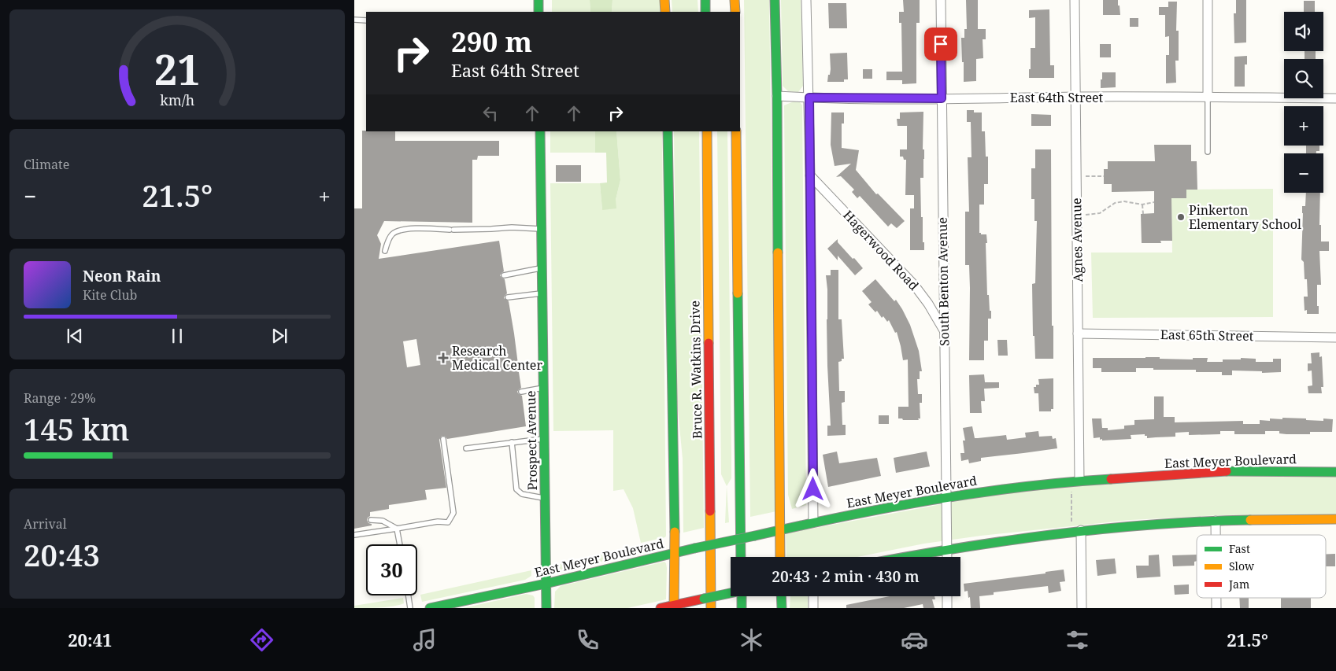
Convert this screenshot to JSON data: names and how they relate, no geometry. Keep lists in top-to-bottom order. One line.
{"streets":{"main road":["Bruce R. Watkins Drive","Prospect Avenue","East Meyer Boulevard"],"street":["East 64th Street","Agnes Avenue","Hagerwood Road","South Benton Avenue","East 65th Street"]},"crossings":[["East 64th Street","Agnes Avenue"],["East 64th Street","South Benton Avenue"],["Agnes Avenue","East 65th Street"],["Agnes Avenue","East Meyer Boulevard"],["Hagerwood Road","South Benton Avenue"],["South Benton Avenue","East Meyer Boulevard"],["Prospect Avenue","East Meyer Boulevard"]],"places":{"other":["Pinkerton Elementary School"],"health":["Research Medical Center"]},"legend":["Fast","Slow","Jam"],"page":{"map_buttons":["+","−"],"turn":["290 m","East 64th Street"],"tile":["Climate",["Range · 29%","145 km"],["Arrival","20:43"]],"heat":["−","21.5°","+"],"song":["Neon Rain","Kite Club"],"limit":"30","trip":"20:43 · 2 min · 430 m","tabs":["20:41","21.5°"],"gauge":["21","km/h"]}}
